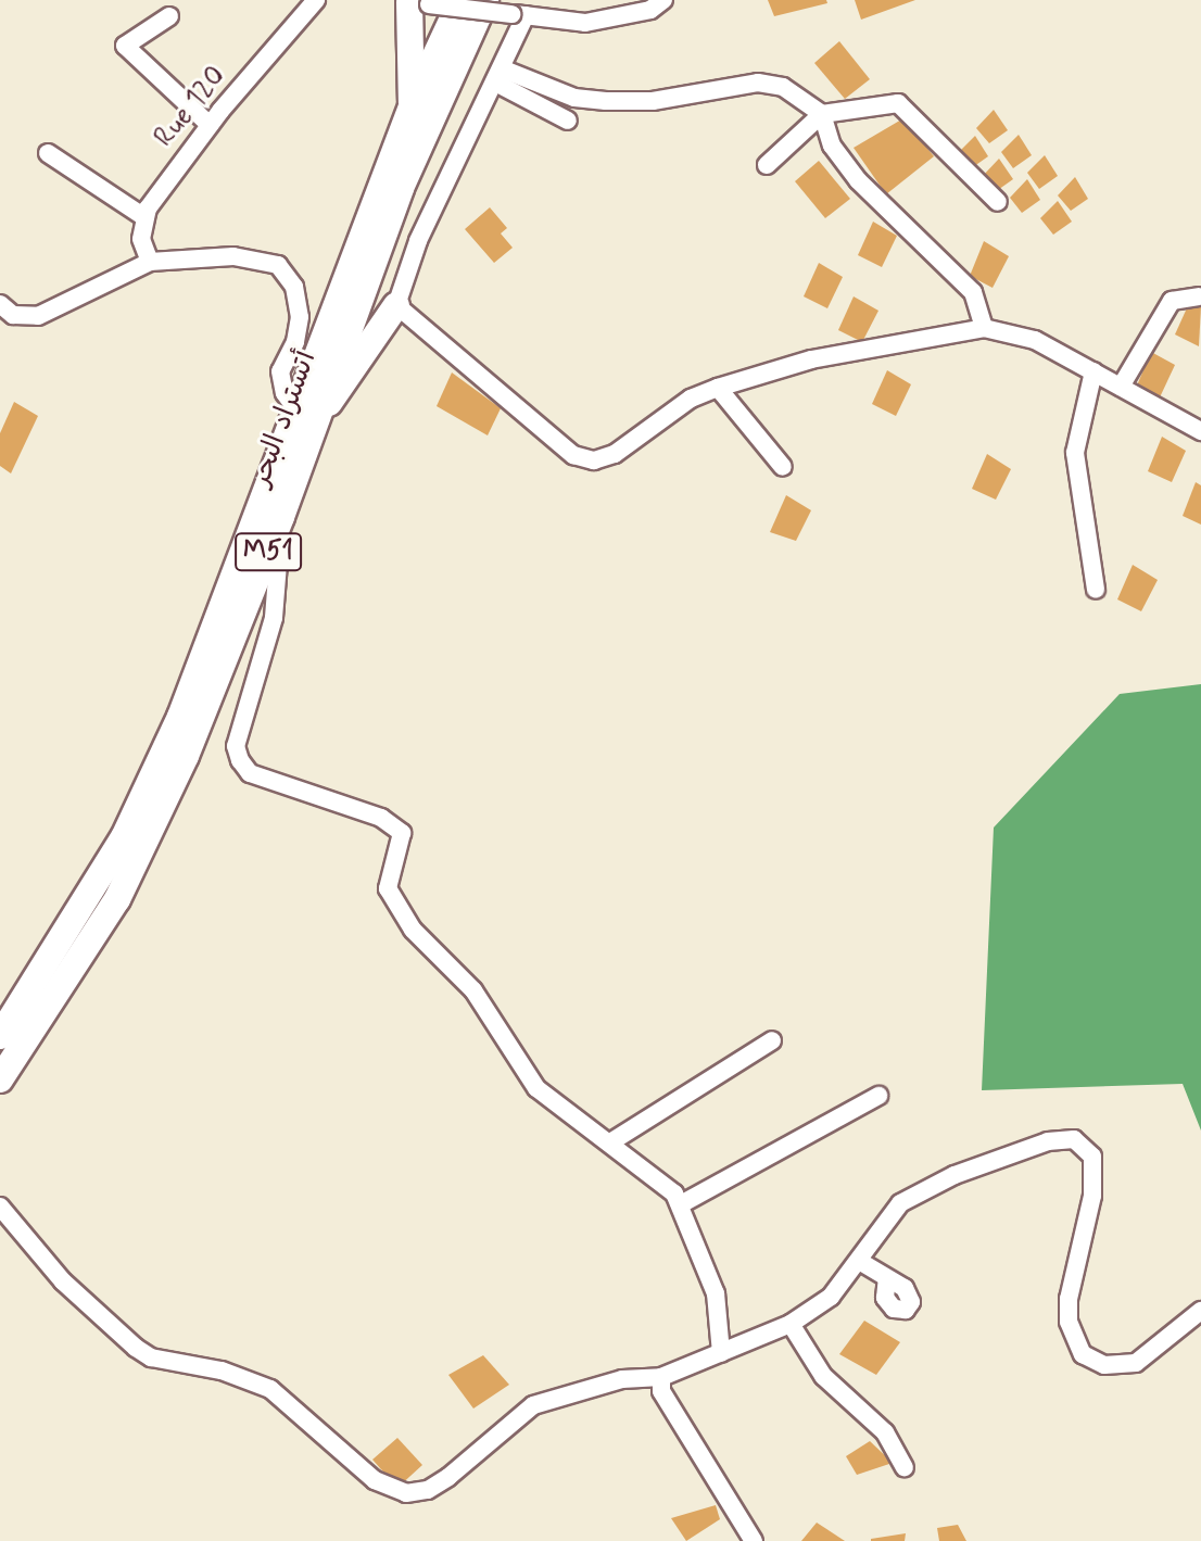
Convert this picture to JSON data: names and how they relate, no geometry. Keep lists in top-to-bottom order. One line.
{"streets":{"highway":["أتستراد البحر","M51"],"street":["Rue 120"]}}
